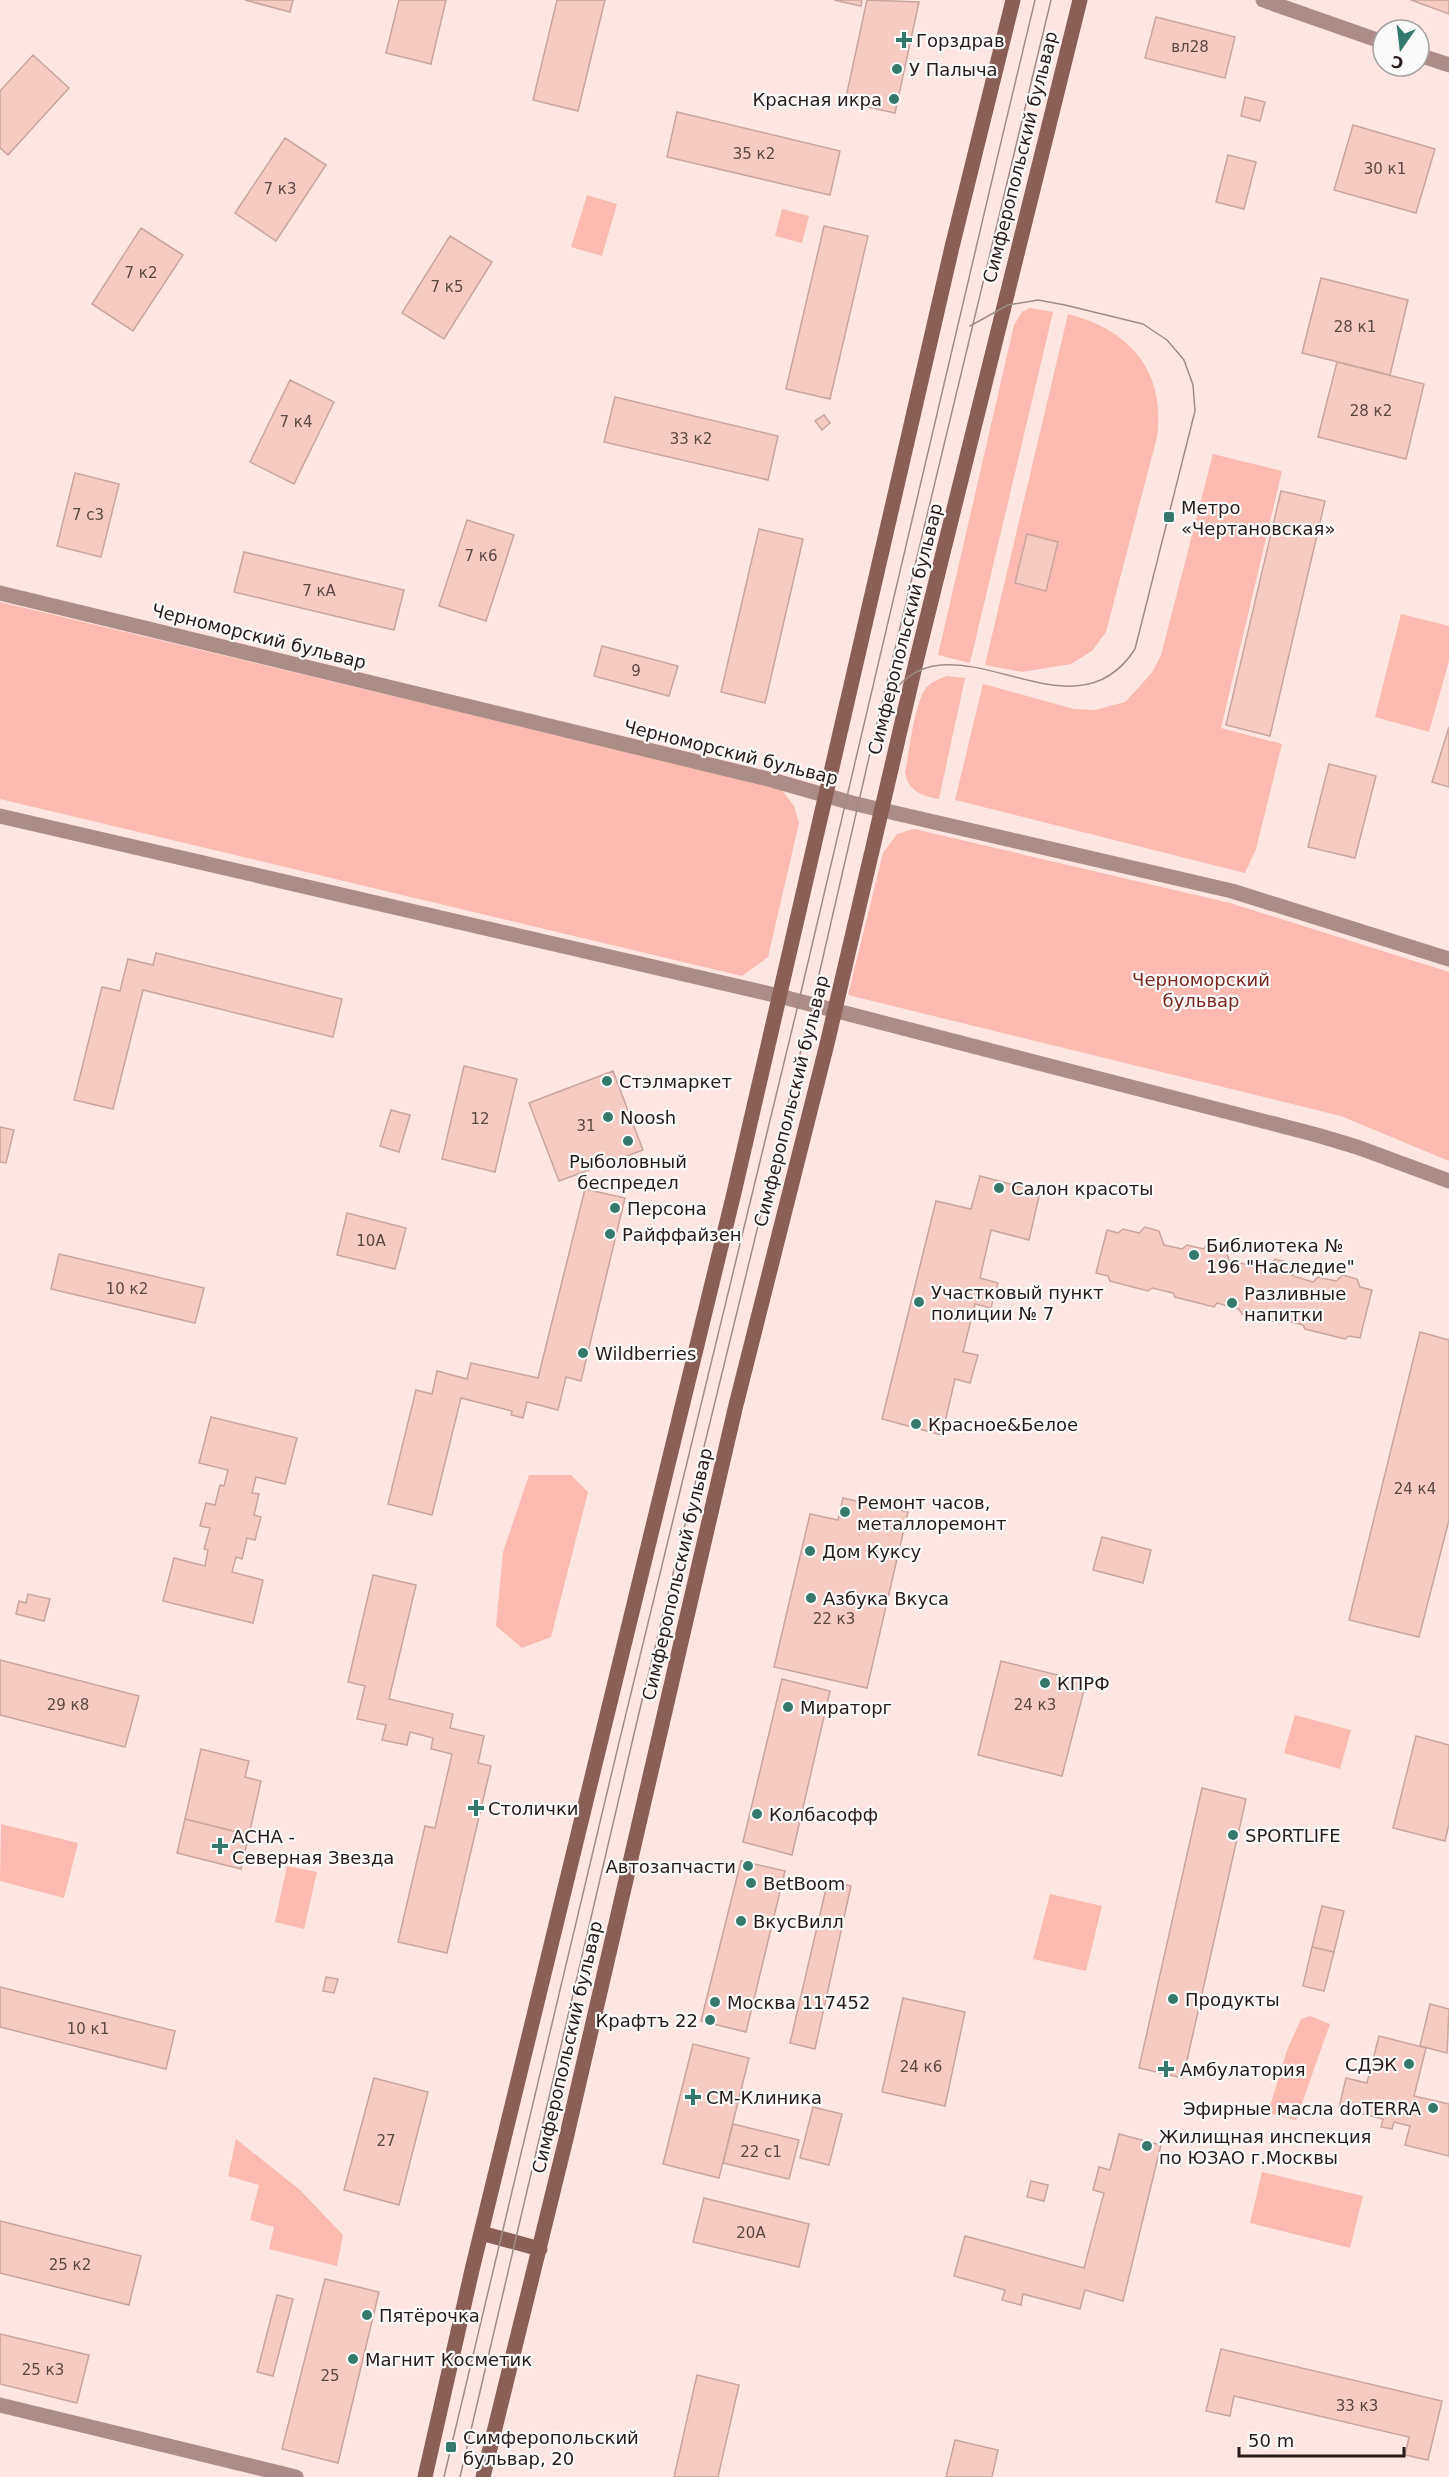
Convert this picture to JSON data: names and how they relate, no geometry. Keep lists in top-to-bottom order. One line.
{"streets":{"main road":["Симферопольский бульвар"],"street":["Черноморский бульвар"]},"crossings":[["Симферопольский бульвар","Черноморский бульвар"]],"parks":["Черноморский бульвар"],"places":{"health":["Горздрав","Столички","АСНА - Северная Звезда","Амбулатория","СМ-Клиника"],"other":["У Палыча","Красная икра","Стэлмаркет","Noosh","Рыболовный беспредел","Салон красоты","Персона","Райффайзен","Библиотека № 196 \"Наследие\"","Участковый пункт полиции № 7","Разливные напитки","Wildberries","Красное&Белое","Ремонт часов, металлоремонт","Дом Куксу","Азбука Вкуса","КПРФ","Мираторг","Колбасофф","SPORTLIFE","Автозапчасти","BetBoom","ВкусВилл","Продукты","Москва 117452","Крафтъ 22","СДЭК","Эфирные масла doTERRA","Жилищная инспекция по ЮЗАО г.Москвы","Пятёрочка","Магнит Косметик"],"transit":["Метро «Чертановская»","Симферопольский бульвар, 20"]},"house_numbers":["вл28","35 к2","30 к1","7 к3","7 к2","7 к5","28 к1","28 к2","7 к4","33 к2","7 с3","7 к6","7 кА","9","12","31","10А","10 к2","24 к4","22 к3","29 к8","24 к3","10 к1","24 к6","27","22 c1","20А","25 к2","25 к3","25","33 к3"],"scale_bar":"50 m","north":"bottom"}
